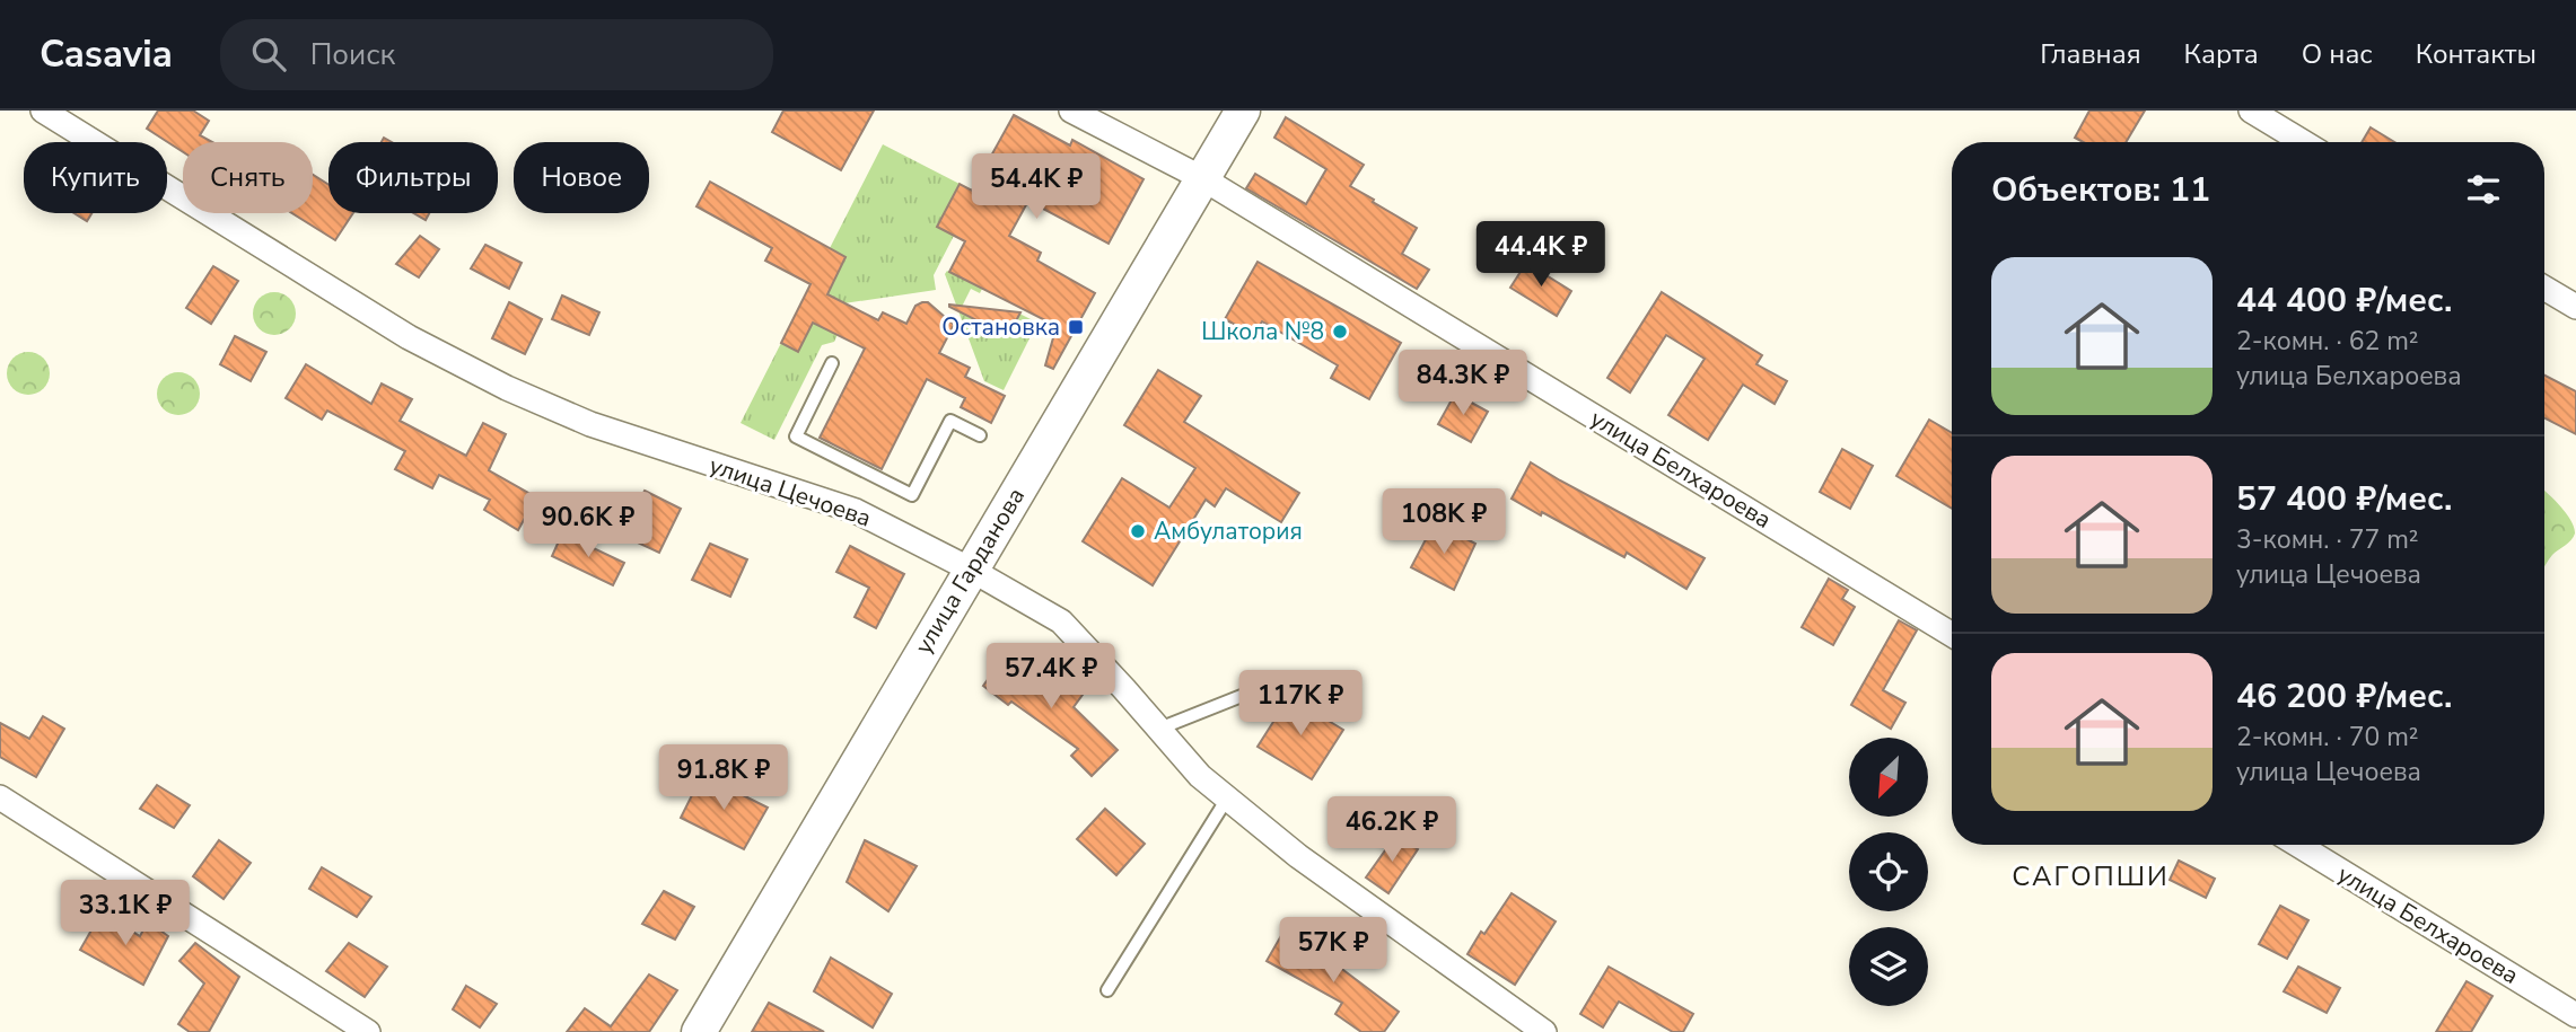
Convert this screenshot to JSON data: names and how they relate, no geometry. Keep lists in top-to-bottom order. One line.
{"streets":{"street":["улица Белхароева","улица Цечоева","улица Гарданова"]},"crossings":[["улица Белхароева","улица Гарданова"],["улица Цечоева","улица Гарданова"]],"districts":["САГОПШИ"],"places":{"transit":["Остановка"],"other":["Школа №8","Амбулатория"]},"north":"bottom left","page":{"header":"Casavia","search":"Поиск","nav":["Главная","Карта","О нас","Контакты"],"chip":["Купить","Снять","Фильтры","Новое"],"heading":"Объектов: 11","price":["54.4K ₽","44.4K ₽","84.3K ₽","108K ₽","90.6K ₽","57.4K ₽","117K ₽","91.8K ₽","46.2K ₽","33.1K ₽","57K ₽"],"list":[{"name":"44 400 ₽/мес.","note":"2-комн. · 62 m² · улица Белхароева"},{"name":"57 400 ₽/мес.","note":"3-комн. · 77 m² · улица Цечоева"},{"name":"46 200 ₽/мес.","note":"2-комн. · 70 m² · улица Цечоева"}]}}
